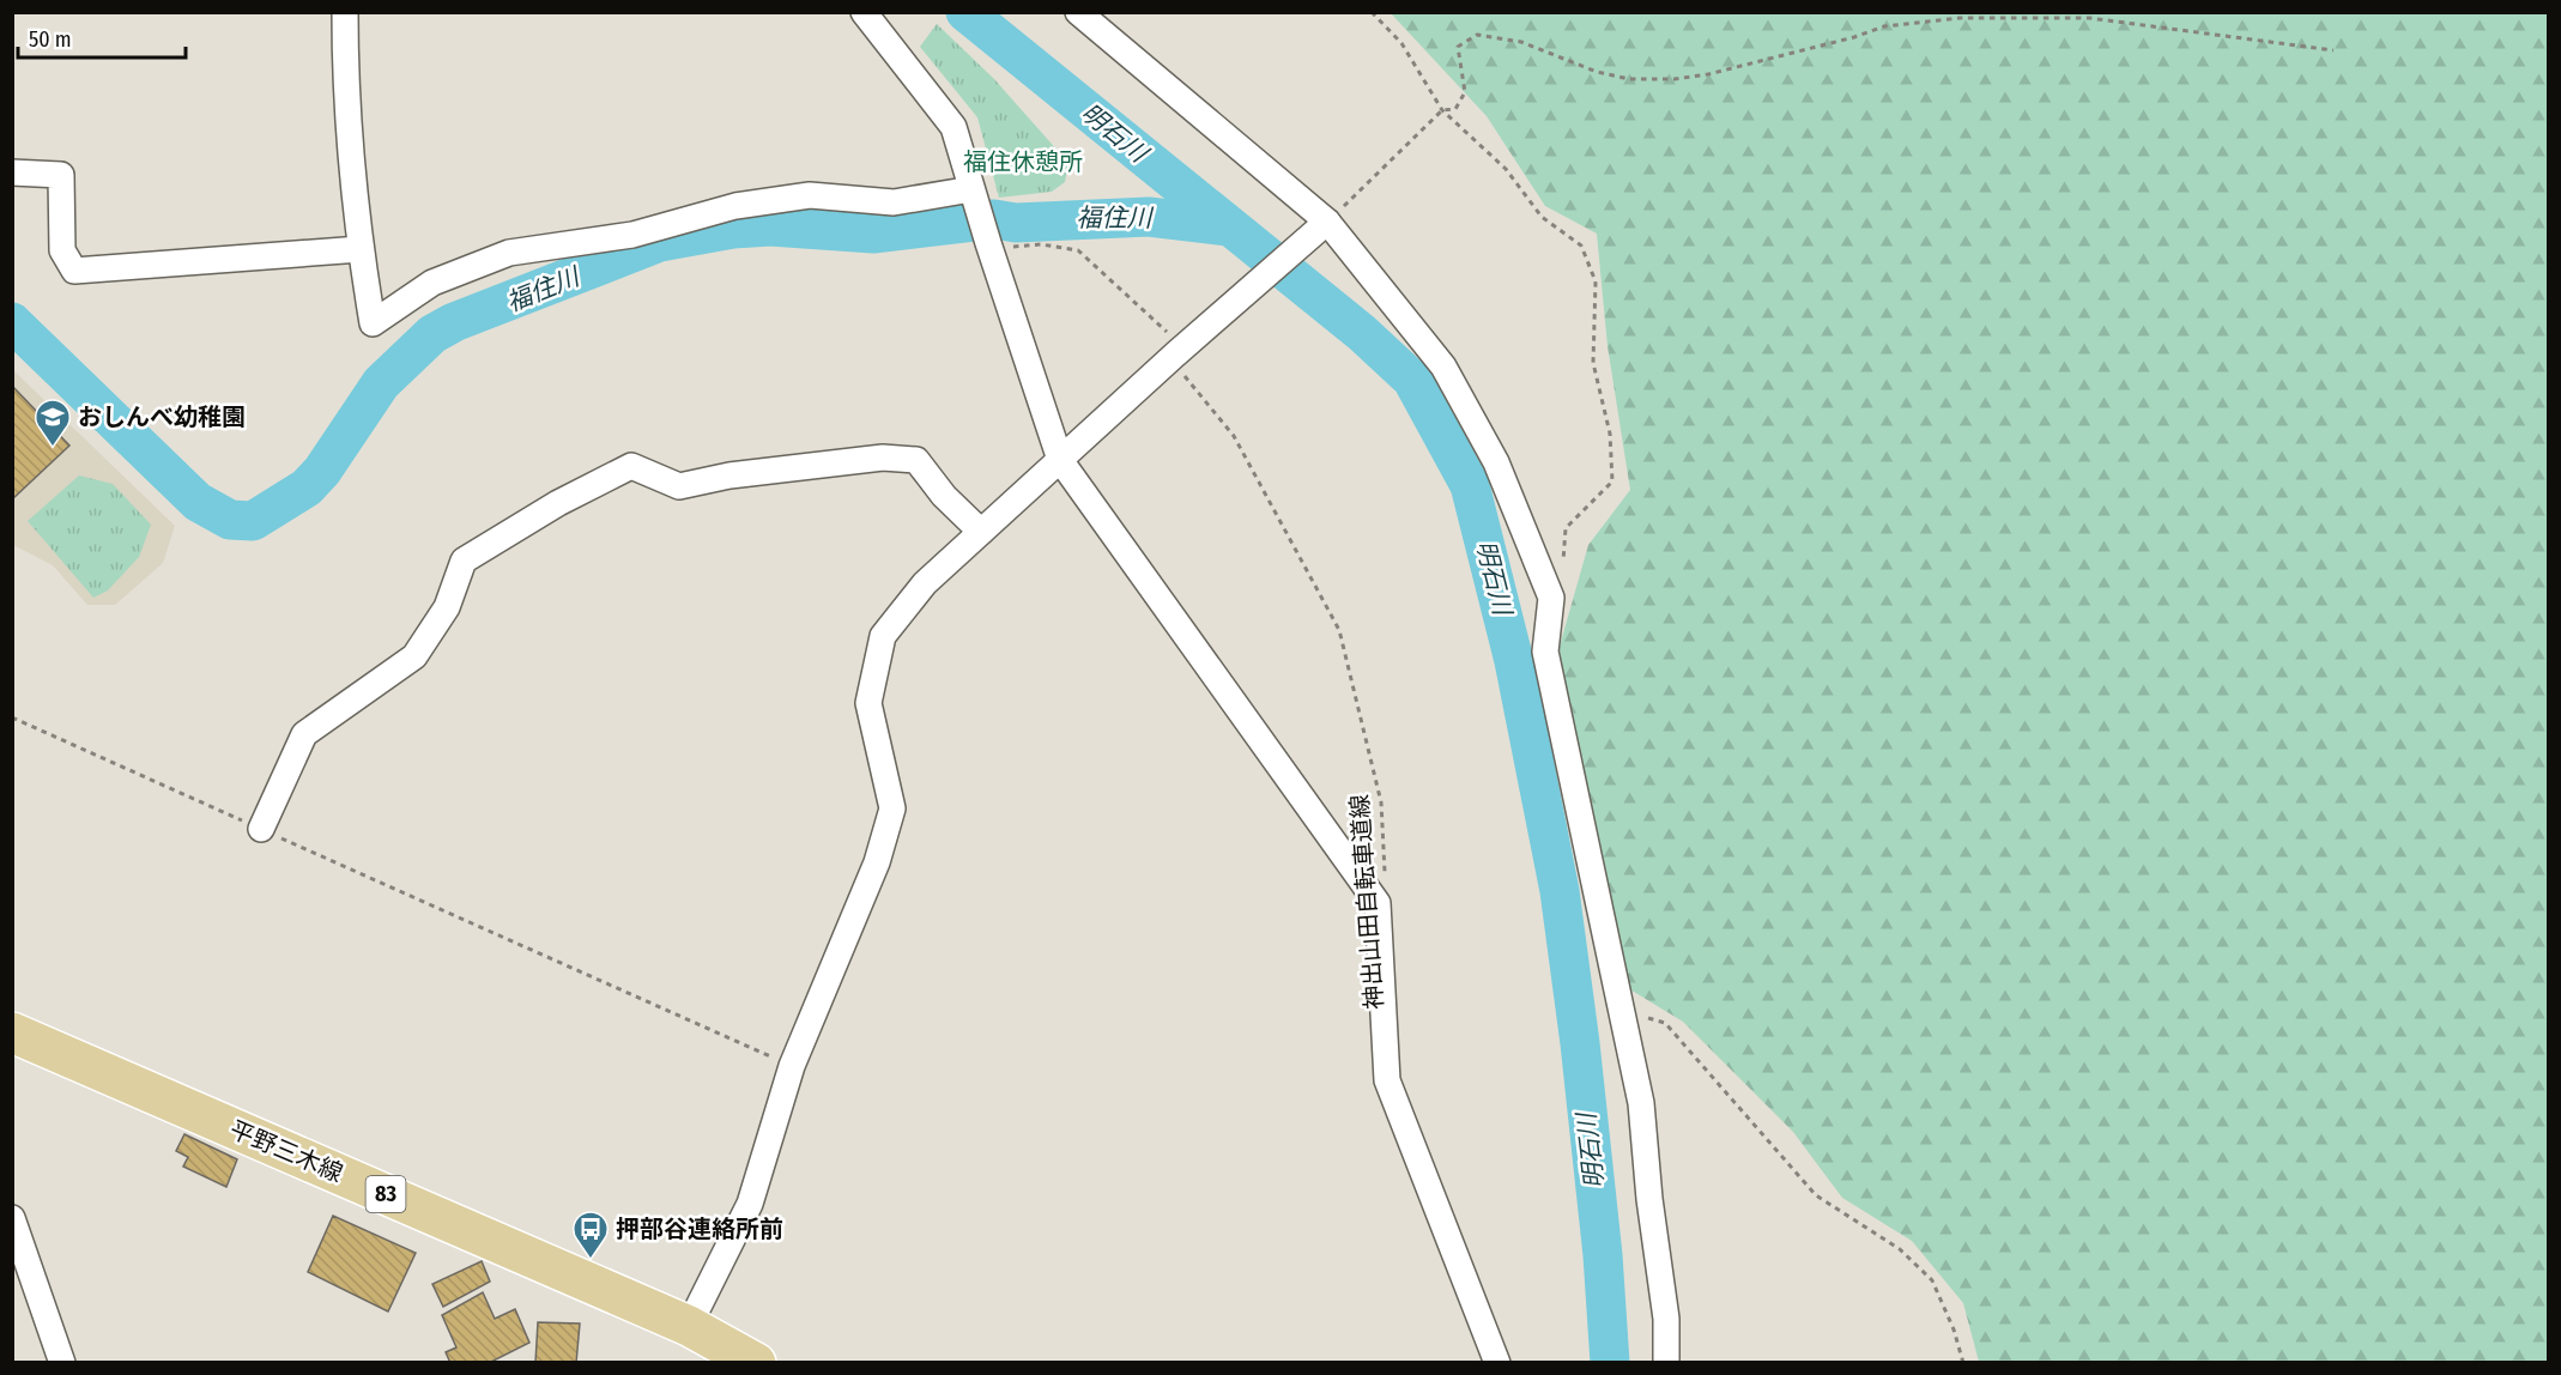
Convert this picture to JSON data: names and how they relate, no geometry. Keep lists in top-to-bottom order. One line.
{"streets":{"main road":["平野三木線","83"],"path":["神出山田自転車道線"]},"water":["明石川","福住川"],"parks":["福住休憩所"],"places":{"school or university":["おしんべ幼稚園"],"bus stop":["押部谷連絡所前"]},"scale_bar":"50 m"}
